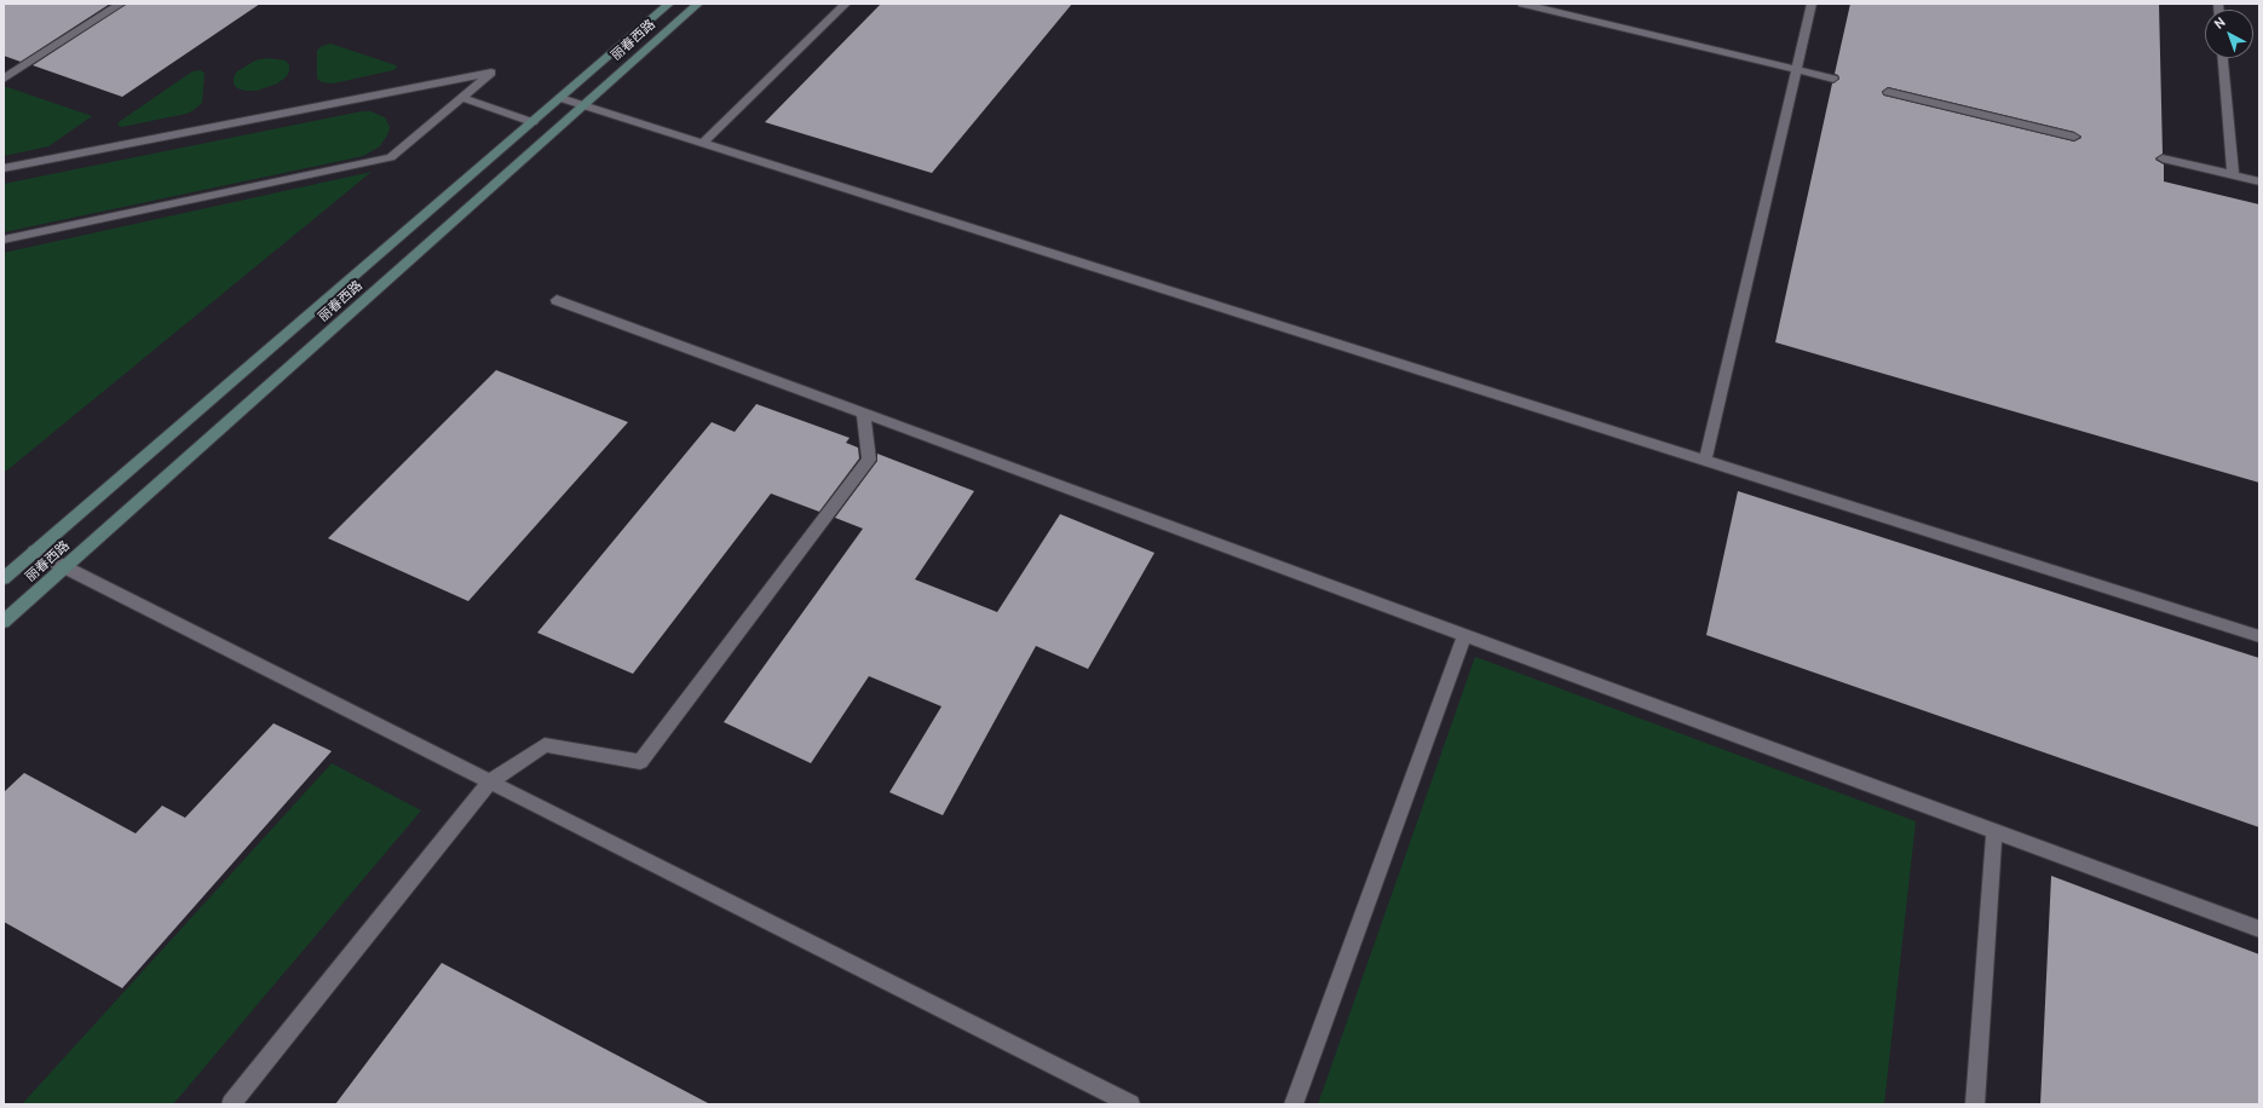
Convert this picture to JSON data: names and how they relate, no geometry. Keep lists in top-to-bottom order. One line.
{"streets":{"main road":["丽春西路"]},"north":"top left"}
